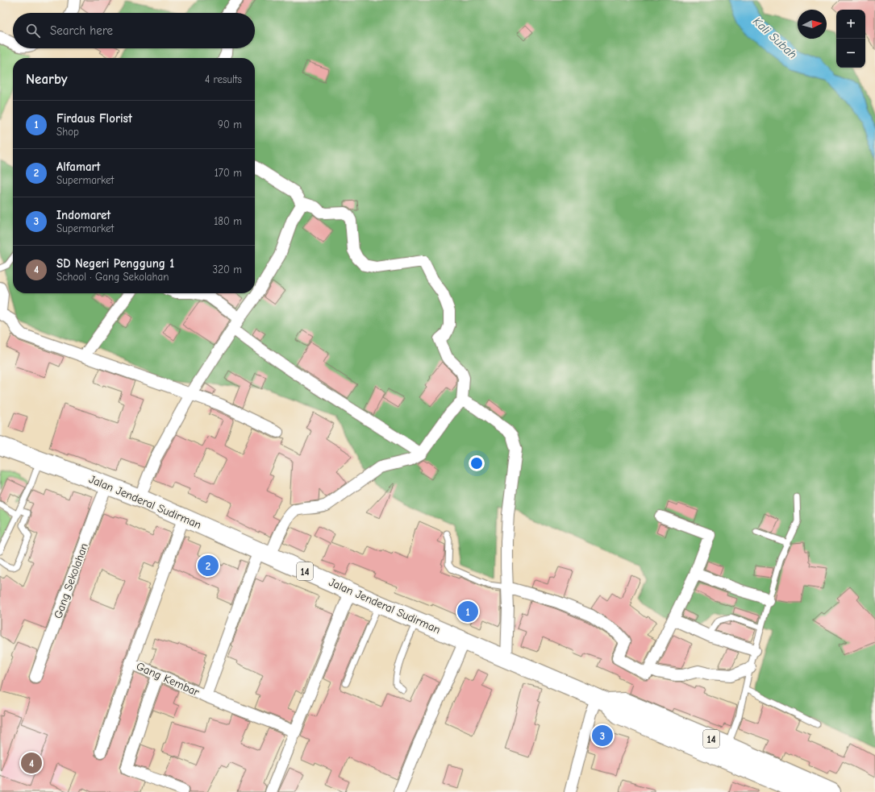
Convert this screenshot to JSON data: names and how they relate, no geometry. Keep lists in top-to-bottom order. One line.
{"streets":{"highway":["Jalan Jenderal Sudirman","14"],"street":["Gang Sekolahan","Gang Kembar"]},"crossings":[["Jalan Jenderal Sudirman","Gang Sekolahan"],["Jalan Jenderal Sudirman","Gang Kembar"]],"water":["Kali Subah"],"north":"right","page":{"map_buttons":["+","−"],"search":"Search here","heading":["Nearby","4 results"],"list":[{"mark":"1","name":"Firdaus Florist","note":"Shop","value":"90 m"},{"mark":"2","name":"Alfamart","note":"Supermarket","value":"170 m"},{"mark":"3","name":"Indomaret","note":"Supermarket","value":"180 m"},{"mark":"4","name":"SD Negeri Penggung 1","note":"School · Gang Sekolahan","value":"320 m"}],"pins":["2","1","3","4"]}}
